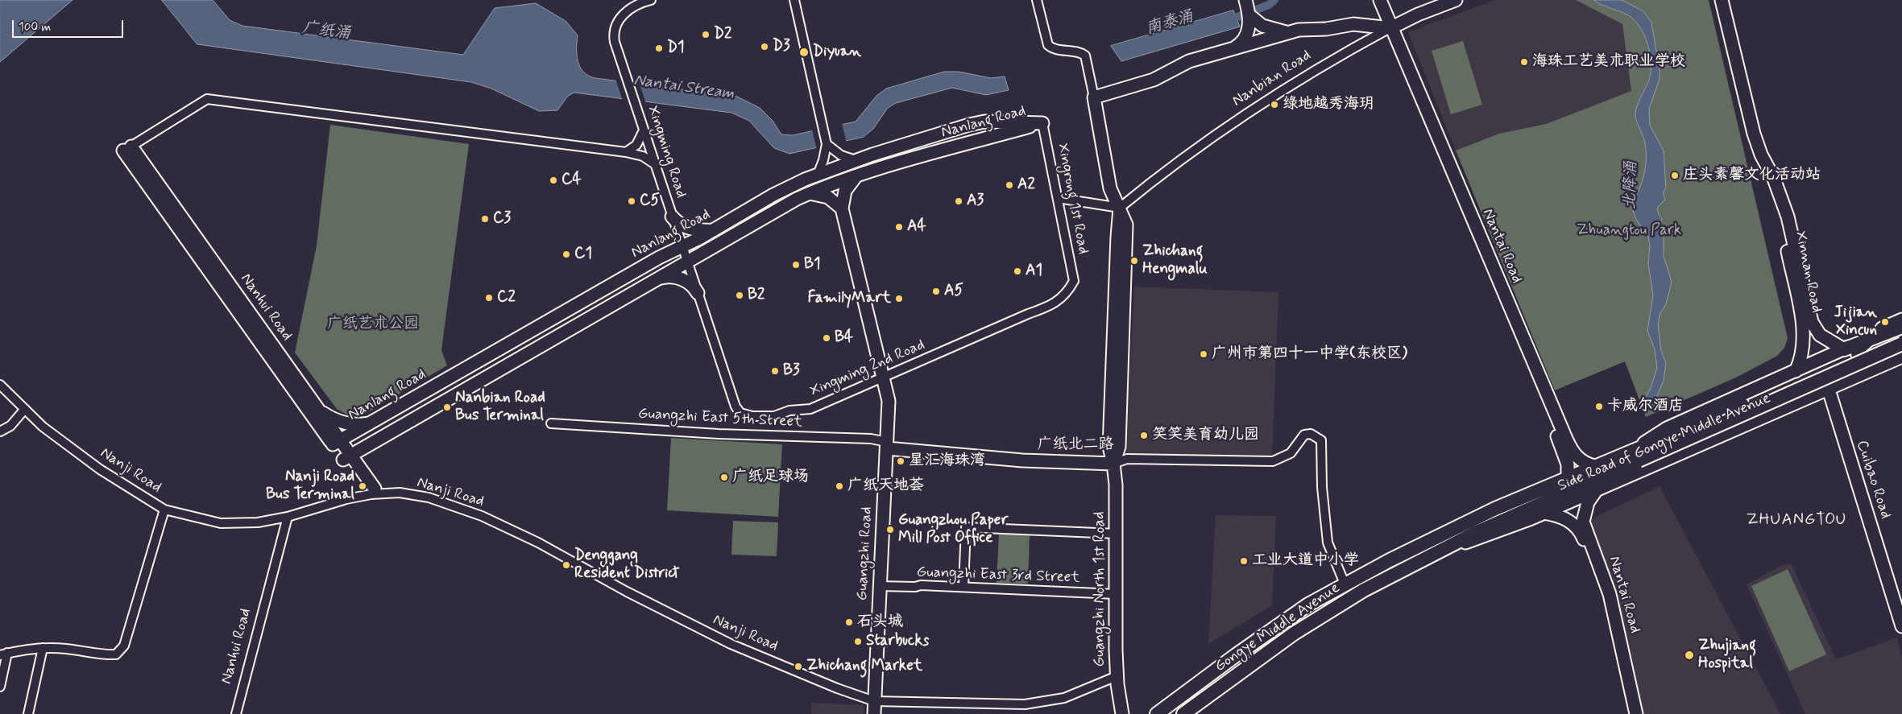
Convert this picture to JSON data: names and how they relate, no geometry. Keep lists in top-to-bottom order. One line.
{"streets":{"main road":["Gongye Middle Avenue"],"street":["Nanbian Road","Nanlang Road","Xingming Road","Xingrong 1st Road","Nantai Road","Xinnan Road","Nanhui Road","Xingming 2nd Road","Guangzhi East 5th Street","Side Road of Gongye Middle Avenue","广纸北二路","Nanji Road","Cuibao Road","Guangzhi Road","Guangzhi East 3rd Street","Guangzhi North 1st Road"]},"crossings":[["Nanbian Road","Nantai Road"],["Nanlang Road","Xingming Road"],["Nanlang Road","Xingrong 1st Road"],["Nanlang Road","Nanhui Road"],["Nanlang Road","Xingming 2nd Road"],["Nanlang Road","Guangzhi Road"],["Xingming Road","Xingming 2nd Road"],["Xingrong 1st Road","Xingming 2nd Road"],["Nantai Road","Side Road of Gongye Middle Avenue"],["Xinnan Road","Side Road of Gongye Middle Avenue"],["Nanhui Road","Nanji Road"],["Xingming 2nd Road","Guangzhi Road"],["Guangzhi East 5th Street","广纸北二路"],["Guangzhi East 5th Street","Guangzhi Road"],["Side Road of Gongye Middle Avenue","Cuibao Road"],["Side Road of Gongye Middle Avenue","Gongye Middle Avenue"],["广纸北二路","Guangzhi Road"],["广纸北二路","Guangzhi North 1st Road"],["Nanji Road","Guangzhi Road"],["Nanji Road","Guangzhi North 1st Road"],["Guangzhi Road","Guangzhi East 3rd Street"],["Guangzhi East 3rd Street","Guangzhi North 1st Road"]],"districts":["ZHUANGTOU"],"water":["南泰涌","广纸涌","Nantai Stream","北降涌"],"parks":["Zhuangtou Park","广纸艺术公园"],"places":["D2","D3","D1","Diyuan","海珠工艺美术职业学校","绿地越秀海玥","庄头素馨文化活动站","C4","A2","C5","A3","C3","A4","C1","Zhichang Hengmalu","B1","A1","A5","B2","C2","FamilyMart","Jijian Xincun","B4","广州市第四十一中学(东校区)","B3","卡威尔酒店","Nanbian Road Bus Terminal","笑笑美育幼儿园","星汇海珠湾","广纸足球场","Nanji Road Bus Terminal","广纸天地荟","Guangzhou Paper Mill Post Office","工业大道中小学","Denggang Resident District","石头城","Starbucks","Zhujiang Hospital","Zhichang Market"],"scale_bar":"100 m"}
